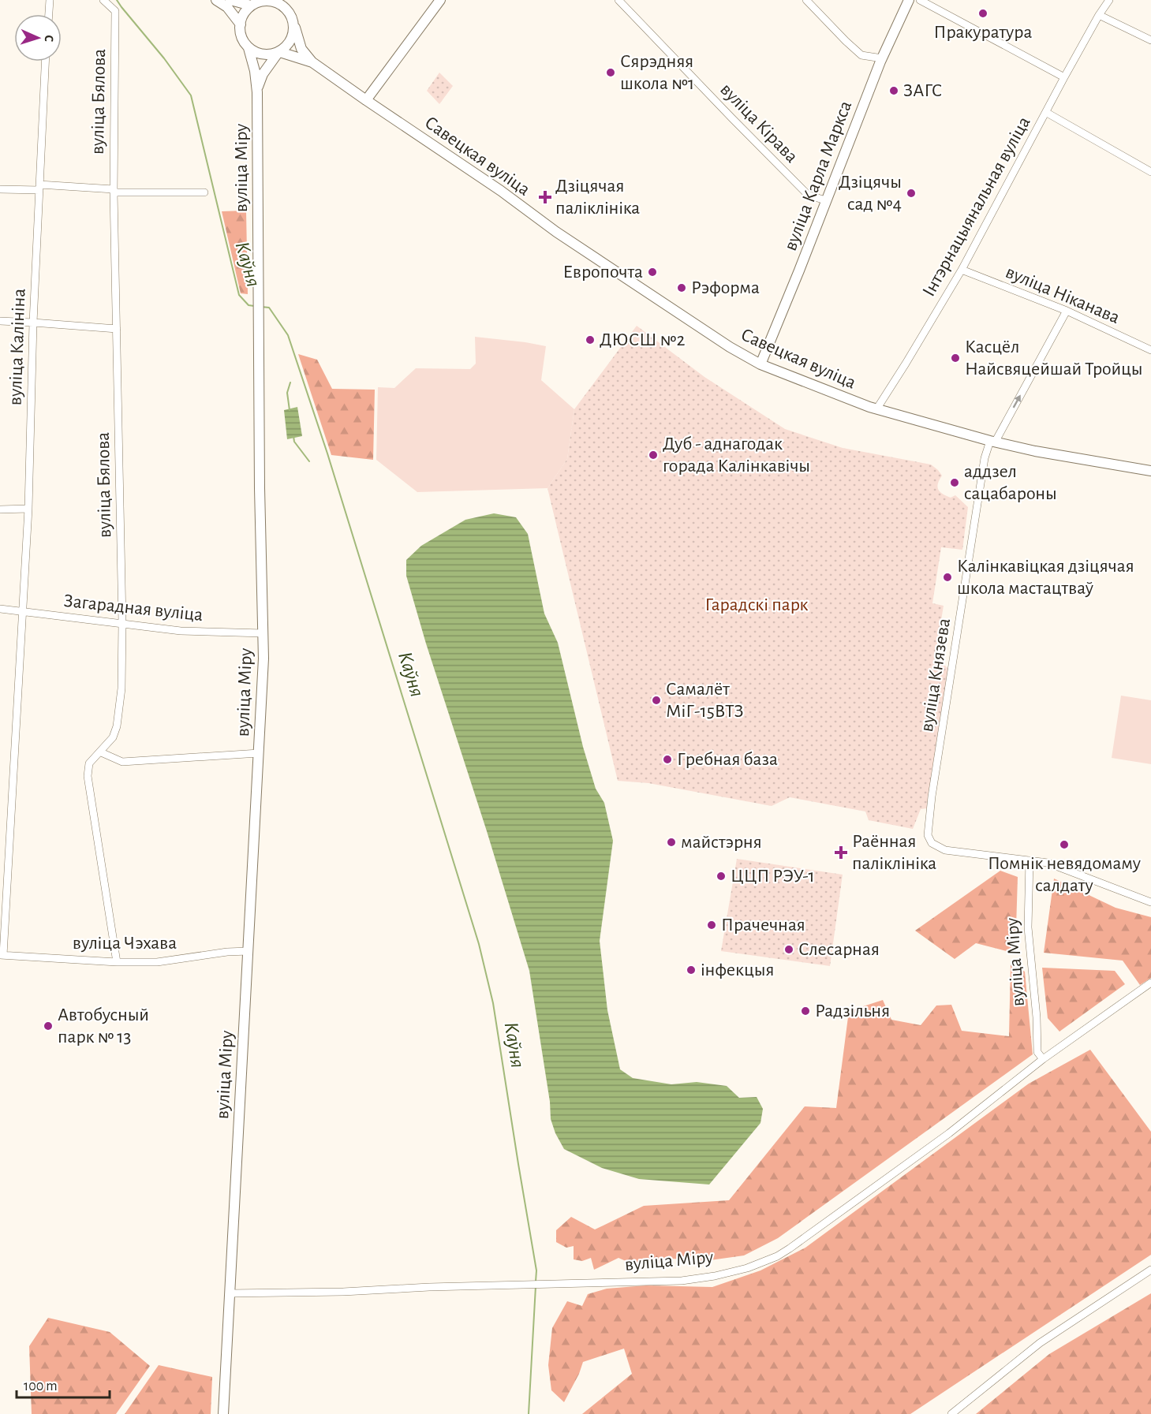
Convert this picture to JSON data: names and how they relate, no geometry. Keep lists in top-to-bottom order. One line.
{"streets":{"main road":["Савецкая вуліца","вуліца Міру","вуліца Карла Маркса"],"street":["вуліца Бялова","вуліца Кірава","Інтэрнацыянальная вуліца","вуліца Ніканава","вуліца Калініна","Загарадная вуліца","вуліца Князева","вуліца Чэхава"]},"crossings":[["вуліца Бялова","Загарадная вуліца"],["вуліца Бялова","вуліца Чэхава"],["вуліца Кірава","вуліца Карла Маркса"],["Савецкая вуліца","вуліца Міру"],["Савецкая вуліца","вуліца Карла Маркса"],["Савецкая вуліца","Інтэрнацыянальная вуліца"],["Савецкая вуліца","вуліца Князева"],["вуліца Міру","Загарадная вуліца"],["вуліца Міру","вуліца Князева"],["вуліца Міру","вуліца Чэхава"],["Інтэрнацыянальная вуліца","вуліца Ніканава"],["вуліца Ніканава","вуліца Князева"],["вуліца Калініна","Загарадная вуліца"],["вуліца Калініна","вуліца Чэхава"]],"water":["Каўня"],"parks":["Гарадскі парк"],"places":{"other":["Пракуратура","Сярэдняя школа №1","ЗАГС","Дзіцячы сад №4","Европочта","Рэформа","ДЮСШ №2","Касцёл Найсвяцейшай Тройцы","Дуб - аднагодак горада Калінкавічы","аддзел сацабароны","Калінкавіцкая дзіцячая школа мастацтваў","Самалёт МіГ-15ВТЗ","Гребная база","майстэрня","Помнік невядомаму салдату","ЦЦП РЭУ-1","Прачечная","Слесарная","інфекцыя","Радзільня","Автобусный парк № 13"],"health":["Дзіцячая паліклініка","Раённая паліклініка"]},"scale_bar":"100 m","north":"right"}
